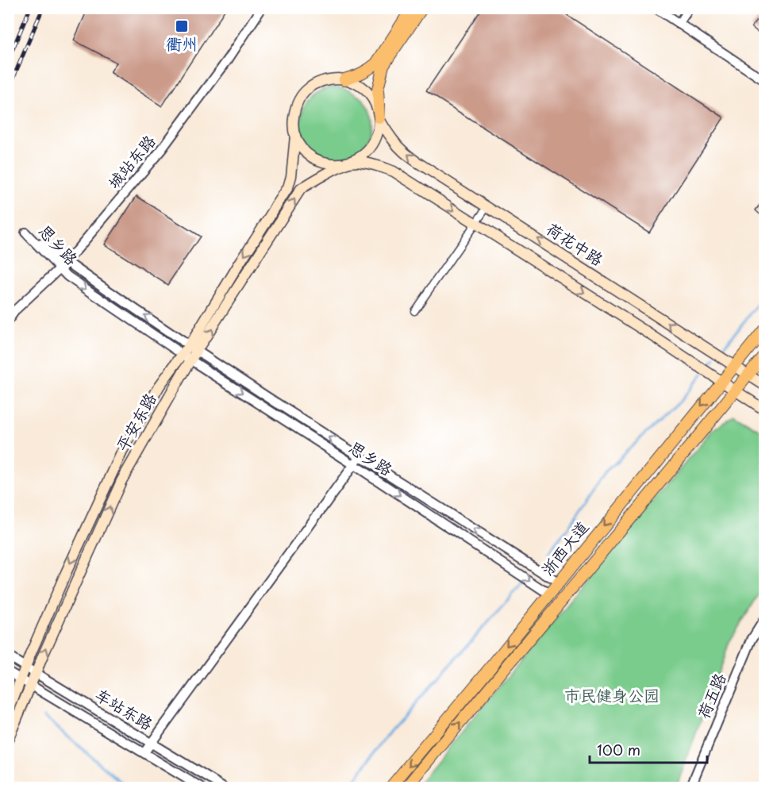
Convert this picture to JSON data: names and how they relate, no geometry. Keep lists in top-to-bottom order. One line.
{"streets":{"main road":["荷花中路","平安东路","浙西大道"],"street":["城站东路","思乡路","荷五路","车站东路"]},"crossings":[["城站东路","思乡路"],["荷花中路","平安东路"],["荷花中路","浙西大道"],["思乡路","平安东路"],["思乡路","浙西大道"],["平安东路","车站东路"]],"parks":["市民健身公园"],"places":{"transit":["衢州"]},"scale_bar":"100 m"}
